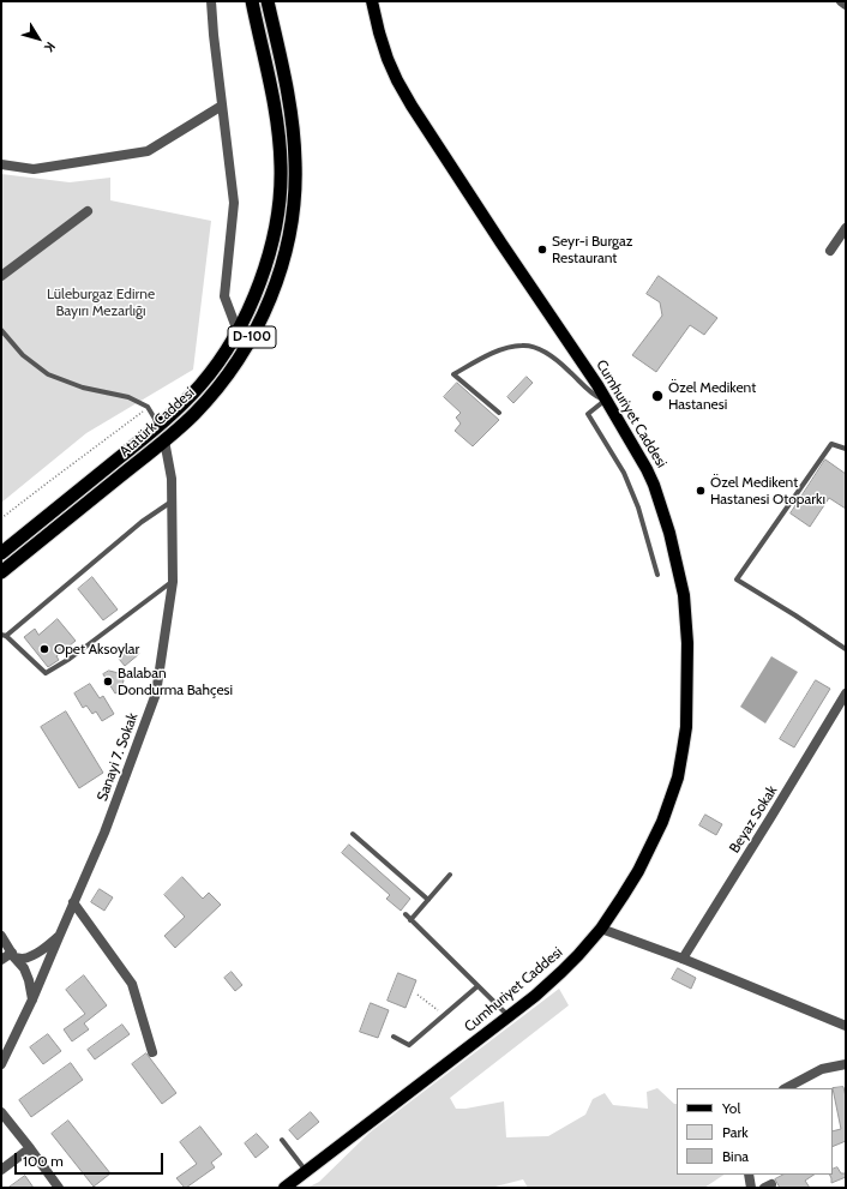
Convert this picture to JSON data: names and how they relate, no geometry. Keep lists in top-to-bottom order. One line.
{"streets":{"highway":["D-100","Atatürk Caddesi"],"main road":["Cumhuriyet Caddesi"],"street":["Sanayi 7. Sokak","Beyaz Sokak"]},"crossings":[["Atatürk Caddesi","Sanayi 7. Sokak"]],"parks":["Lüleburgaz Edirne Bayırı Mezarlığı"],"places":["Seyr-i Burgaz Restaurant","Özel Medikent Hastanesi","Özel Medikent Hastanesi Otoparkı","Opet Aksoylar","Balaban Dondurma Bahçesi"],"legend":["Yol","Park","Bina"],"scale_bar":"100 m","north":"bottom right"}
